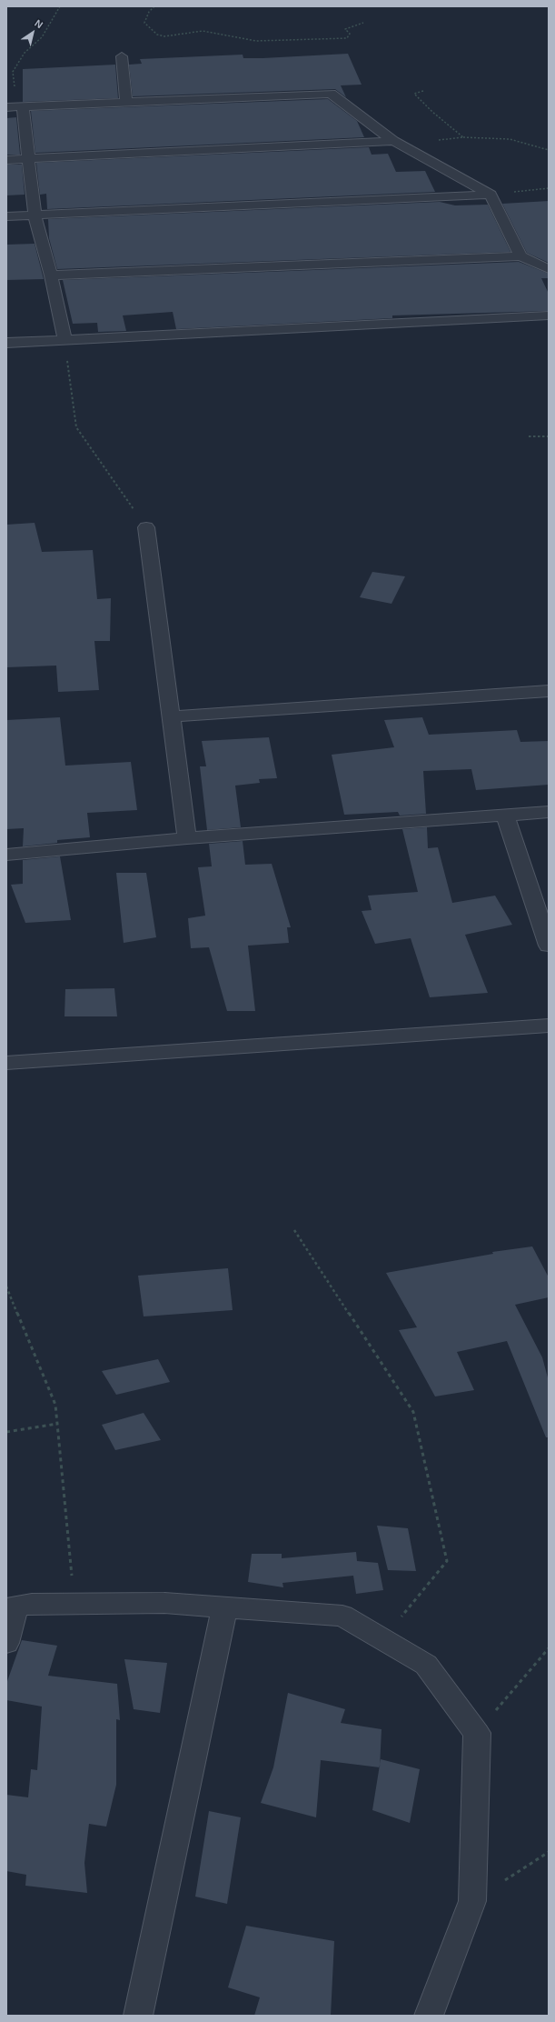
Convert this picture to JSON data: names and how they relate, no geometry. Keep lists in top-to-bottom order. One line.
{"north":"top right"}
